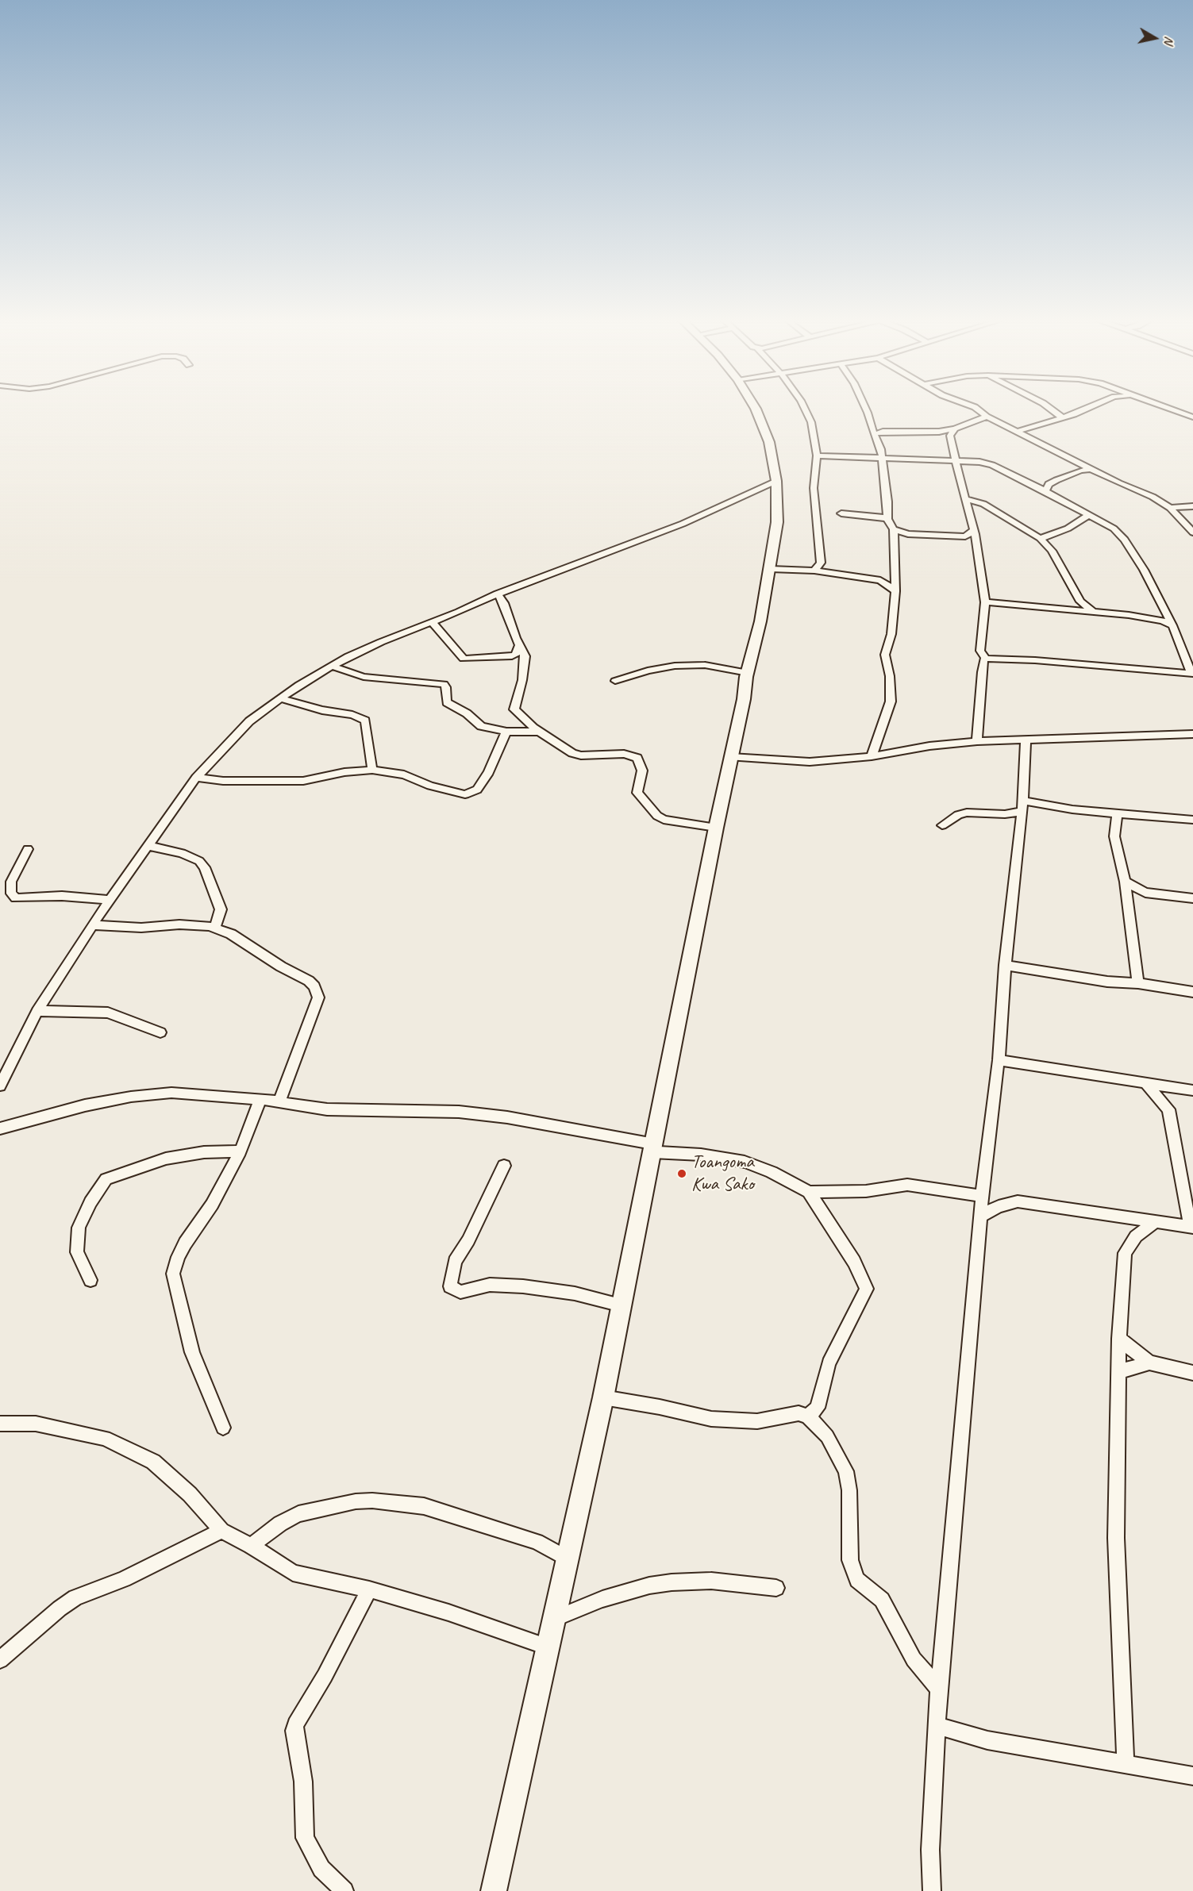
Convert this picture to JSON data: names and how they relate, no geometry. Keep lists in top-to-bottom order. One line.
{"places":["Toangoma Kwa Sako"],"north":"right"}
